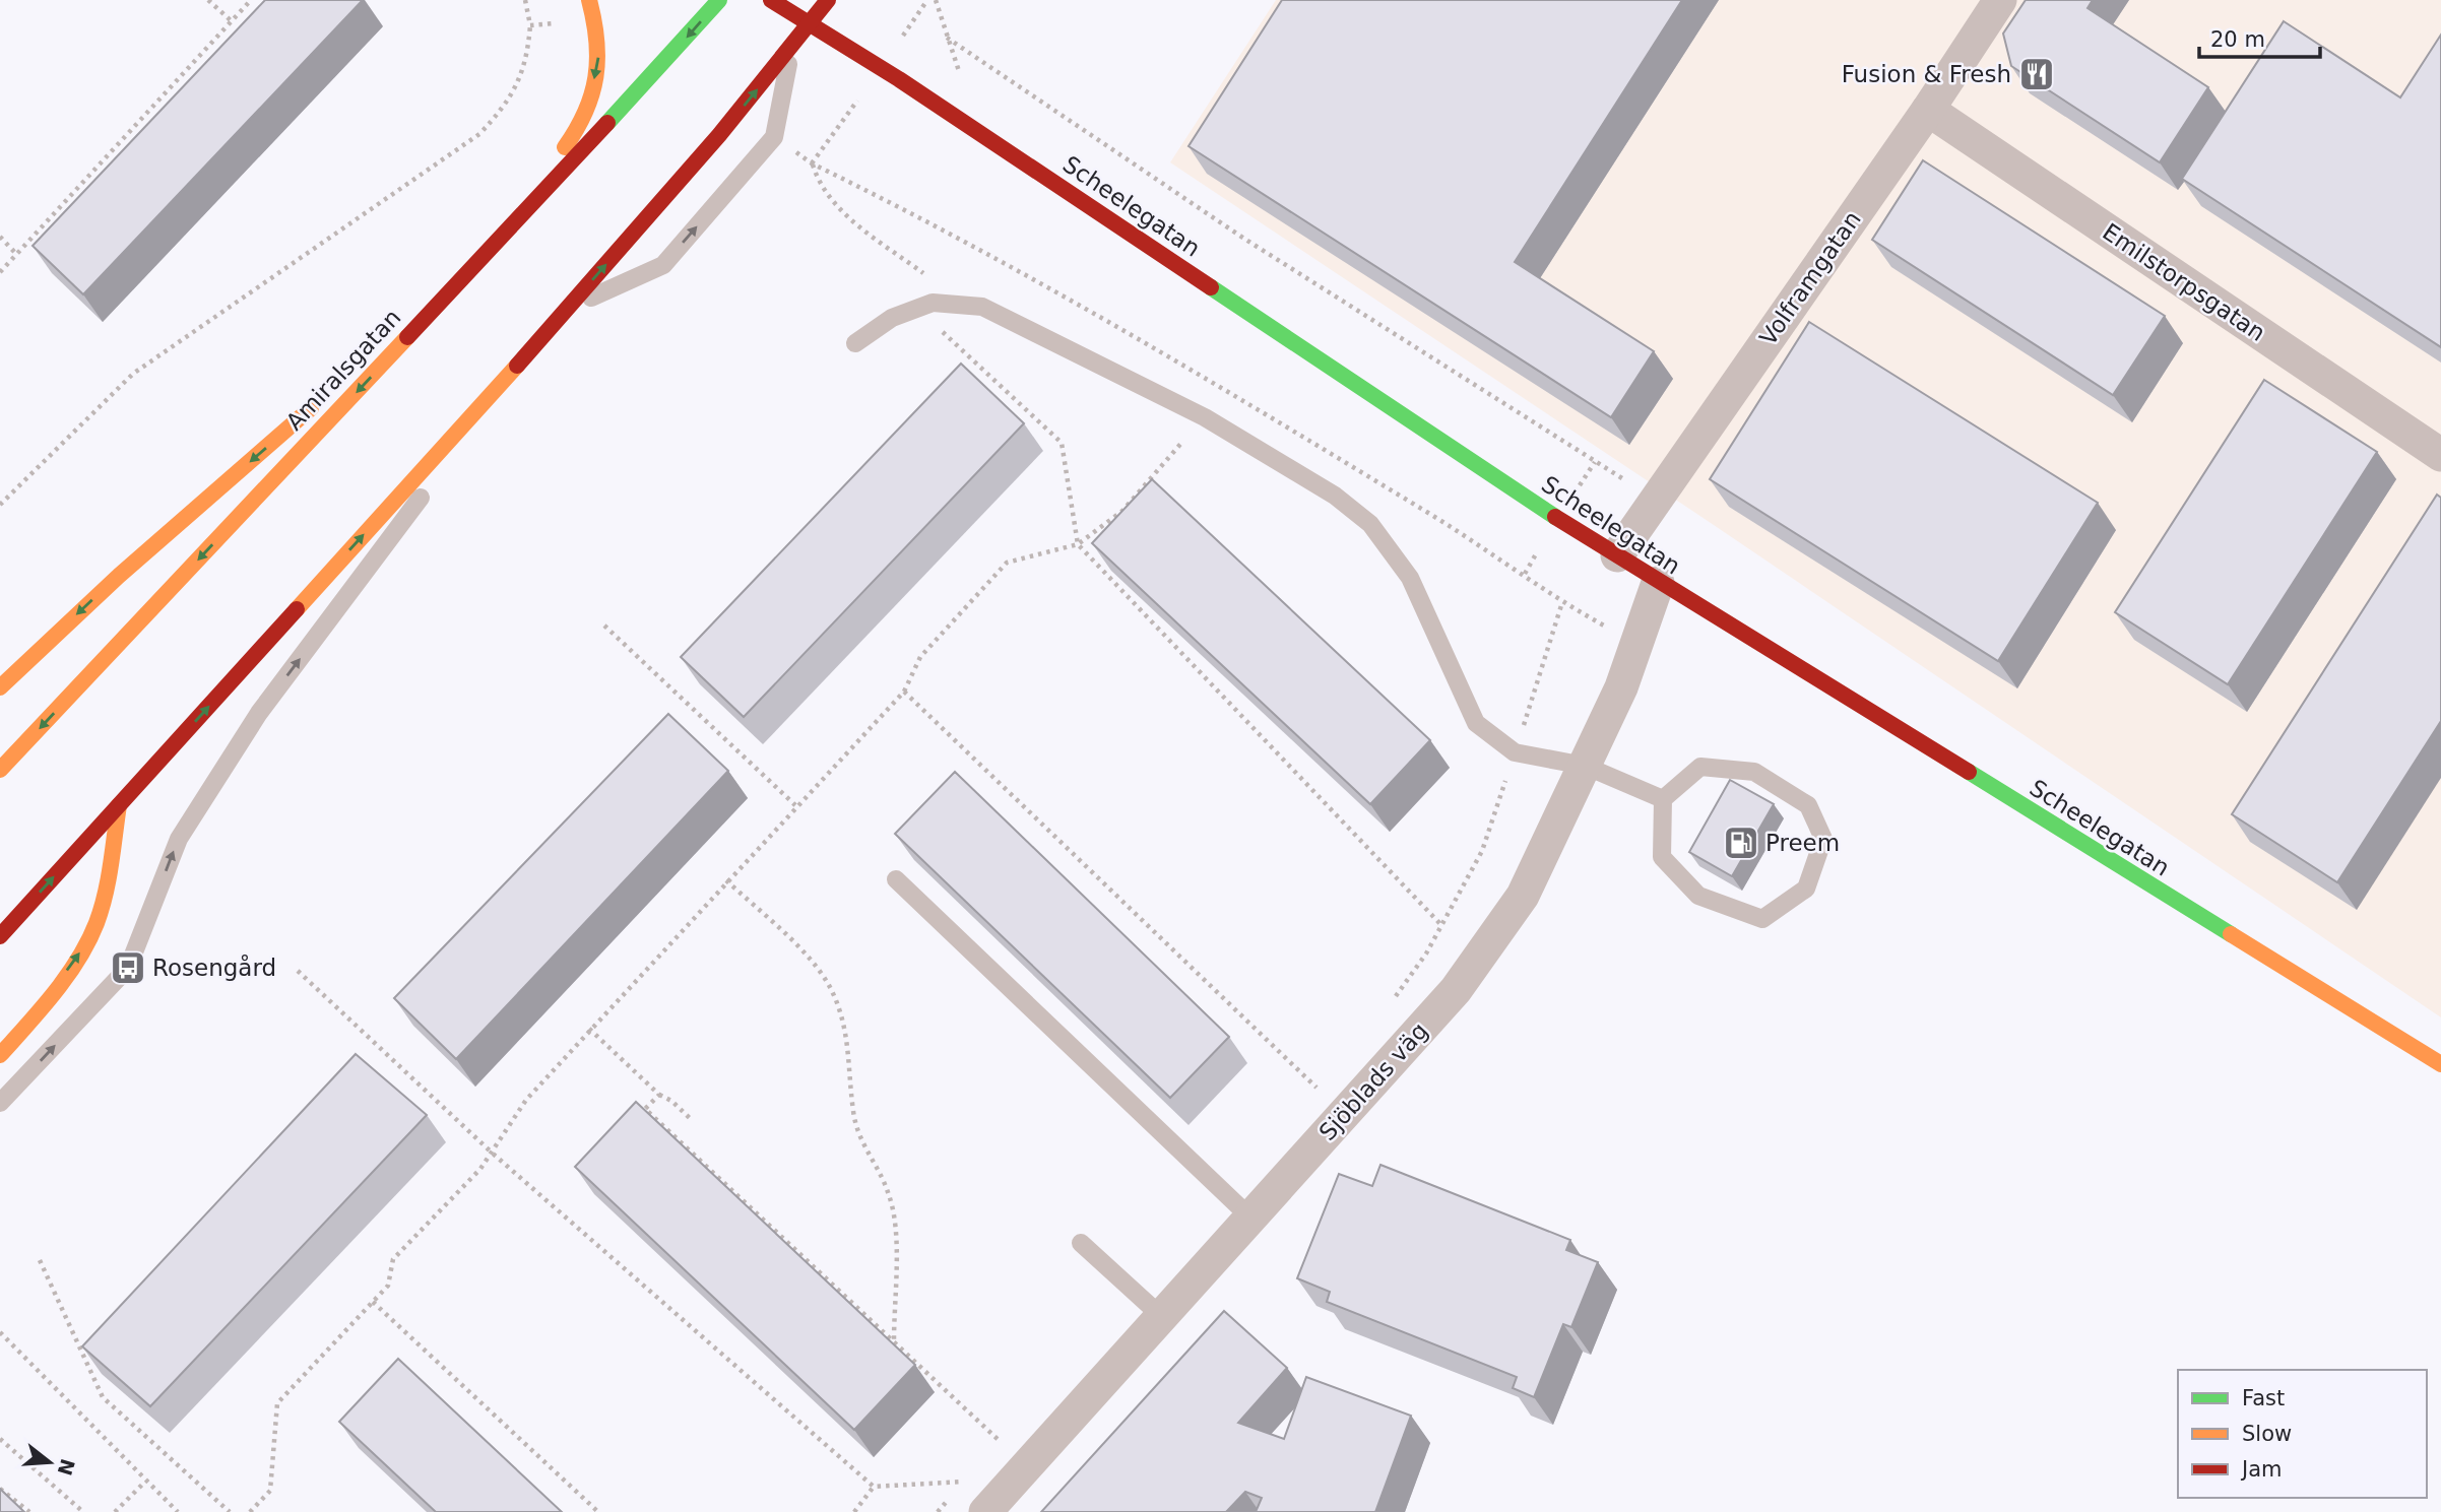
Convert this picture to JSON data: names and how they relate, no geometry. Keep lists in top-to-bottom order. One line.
{"streets":{"main road":["Scheelegatan","Amiralsgatan"],"street":["Volframgatan","Emilstorpsgatan","Sjöblads väg"]},"crossings":[["Scheelegatan","Volframgatan"],["Scheelegatan","Sjöblads väg"],["Volframgatan","Emilstorpsgatan"]],"places":{"restaurant":["Fusion & Fresh"],"fuel station":["Preem"],"bus stop":["Rosengård"]},"legend":["Fast","Slow","Jam"],"scale_bar":"20 m","north":"right"}
